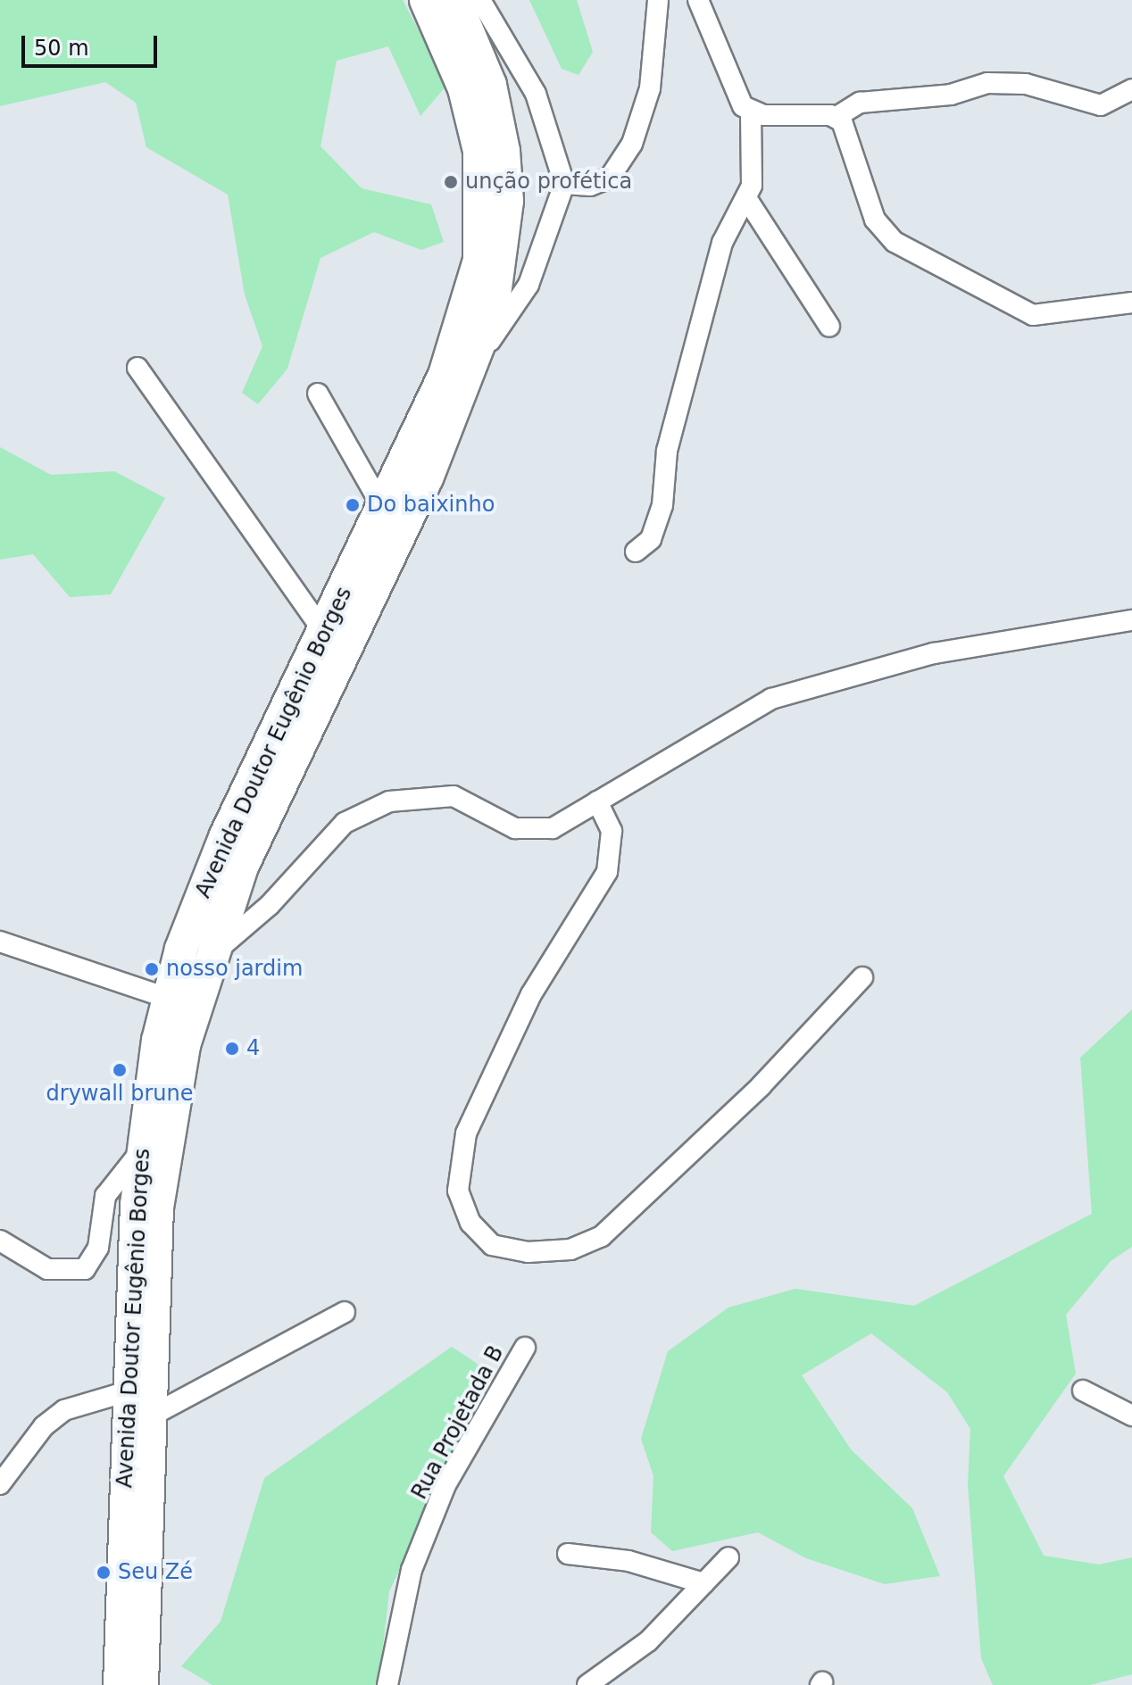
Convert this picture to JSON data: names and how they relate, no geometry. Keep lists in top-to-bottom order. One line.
{"streets":{"highway":["Avenida Doutor Eugênio Borges"],"street":["Rua Projetada B"]},"places":["unção profética","Do baixinho","nosso jardim","4","drywall brune","Seu Zé"],"scale_bar":"50 m"}
